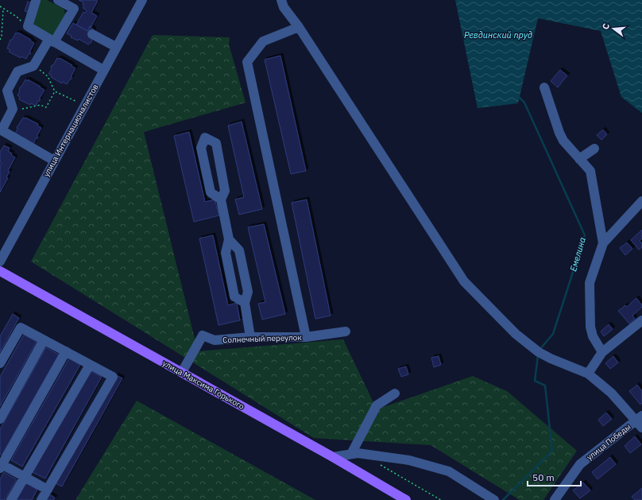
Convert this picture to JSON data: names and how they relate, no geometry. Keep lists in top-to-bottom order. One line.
{"streets":{"main road":["улица Максима Горького"],"street":["улица Интернационалистов","Солнечный переулок","улица Победы"]},"crossings":[["Солнечный переулок","улица Максима Горького"]],"water":["Ревдинский пруд","Емелина"],"scale_bar":"50 m","north":"left"}
